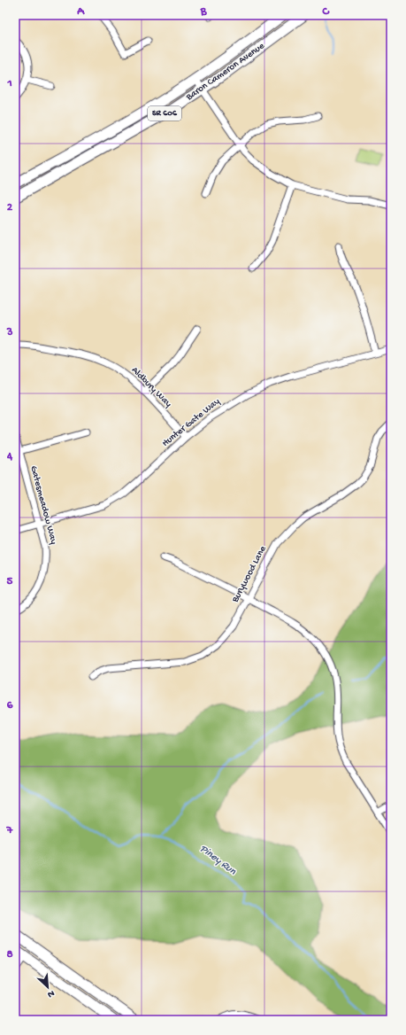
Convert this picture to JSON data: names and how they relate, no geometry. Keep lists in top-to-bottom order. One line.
{"streets":{"main road":["Baron Cameron Avenue","SR 606"],"street":["Aldbury Way","Hunter Gate Way","Gatesmeadow Way","Burywood Lane"]},"crossings":[["Aldbury Way","Hunter Gate Way"],["Hunter Gate Way","Gatesmeadow Way"]],"water":["Piney Run"],"north":"bottom right","grid":{"columns":["A","B","C"],"rows":["1","2","3","4","5","6","7","8"]}}
